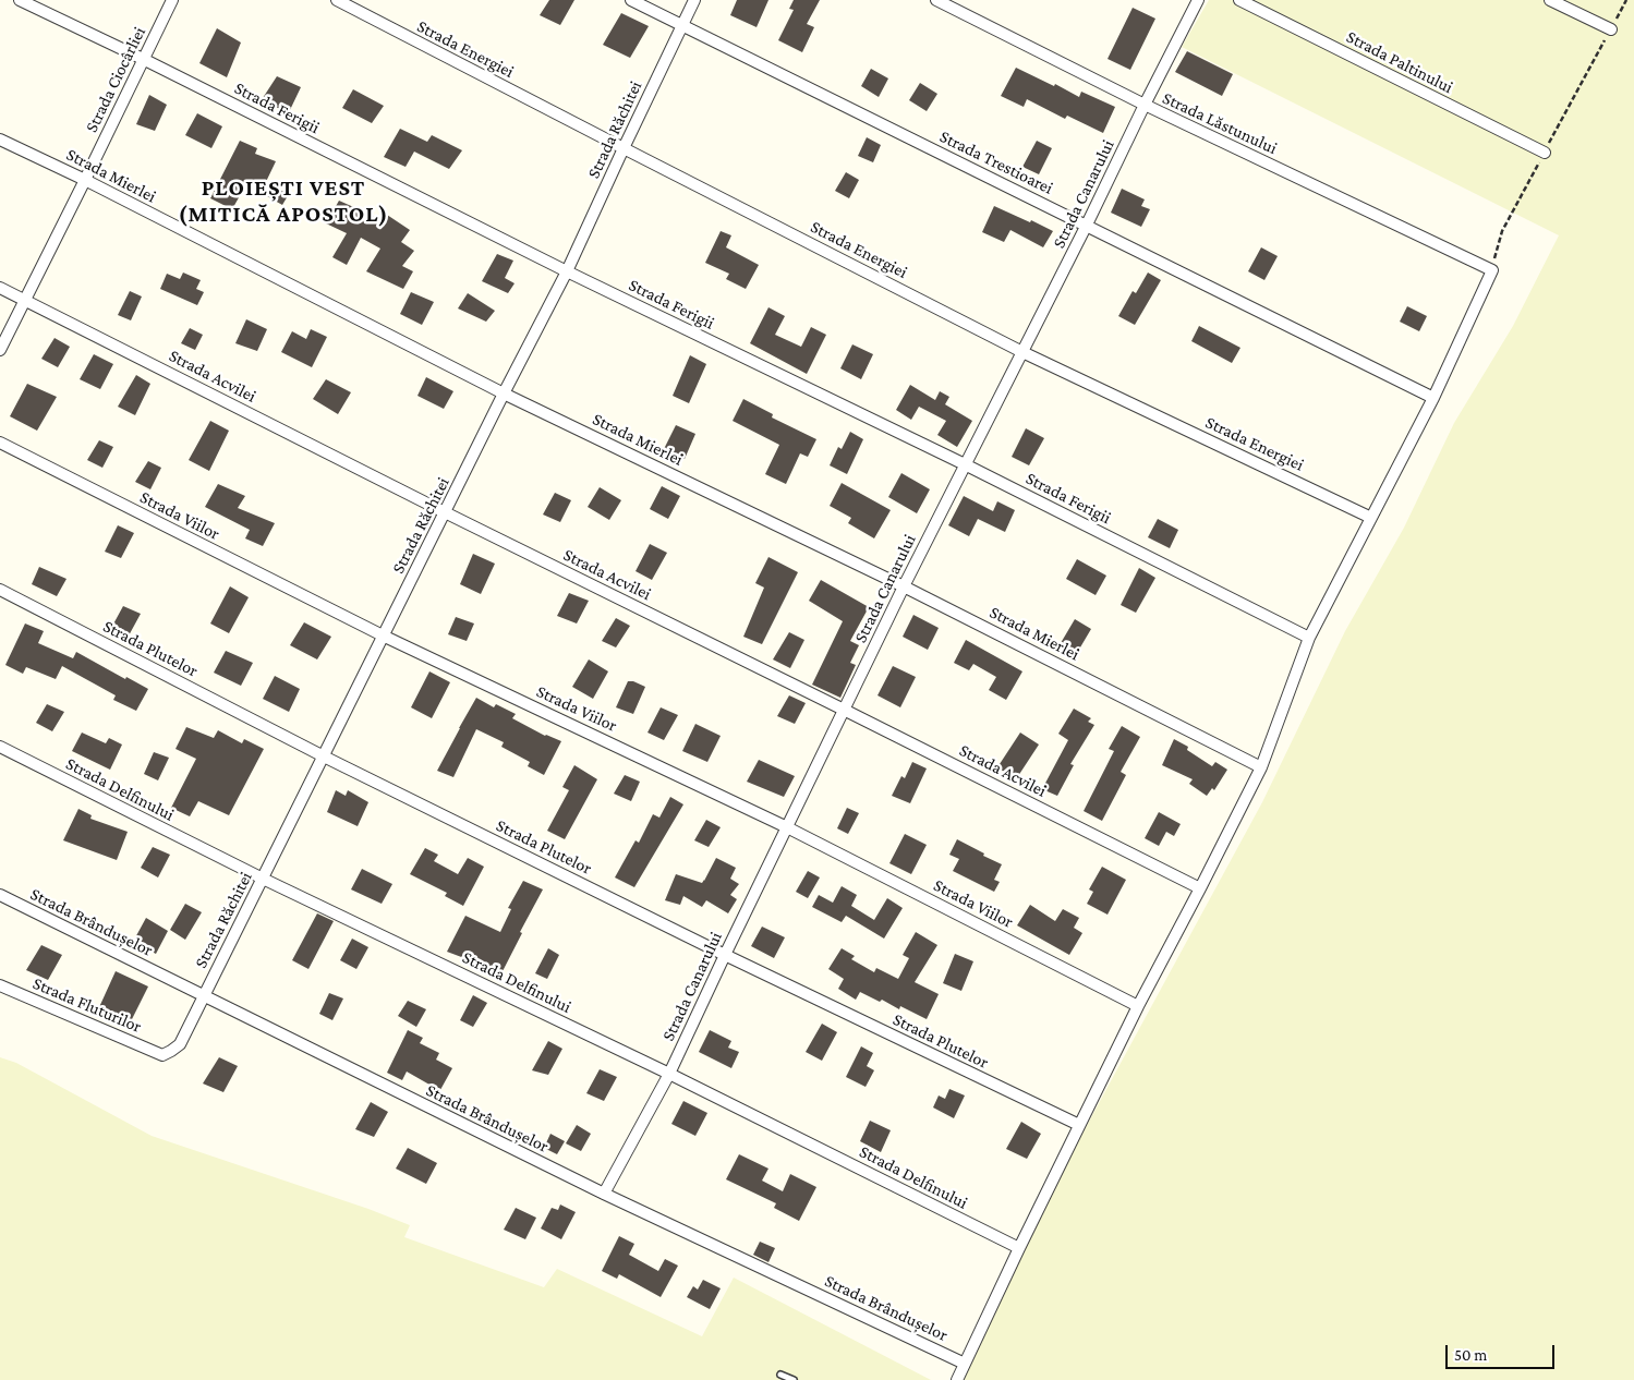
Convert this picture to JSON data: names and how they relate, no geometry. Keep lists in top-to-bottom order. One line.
{"streets":{"street":["Strada Energiei","Strada Paltinului","Strada Ciocârliei","Strada Ferigii","Strada Lăstunului","Strada Răchitei","Strada Trestioarei","Strada Mierlei","Strada Canarului","Strada Acvilei","Strada Viilor","Strada Plutelor","Strada Delfinului","Strada Brândușelor","Strada Fluturilor"]},"crossings":[["Strada Energiei","Strada Răchitei"],["Strada Energiei","Strada Canarului"],["Strada Ciocârliei","Strada Ferigii"],["Strada Ciocârliei","Strada Mierlei"],["Strada Ciocârliei","Strada Acvilei"],["Strada Ferigii","Strada Răchitei"],["Strada Ferigii","Strada Canarului"],["Strada Lăstunului","Strada Canarului"],["Strada Răchitei","Strada Trestioarei"],["Strada Răchitei","Strada Mierlei"],["Strada Răchitei","Strada Acvilei"],["Strada Răchitei","Strada Viilor"],["Strada Răchitei","Strada Plutelor"],["Strada Răchitei","Strada Delfinului"],["Strada Răchitei","Strada Brândușelor"],["Strada Răchitei","Strada Fluturilor"],["Strada Trestioarei","Strada Canarului"],["Strada Mierlei","Strada Canarului"],["Strada Canarului","Strada Acvilei"],["Strada Canarului","Strada Viilor"],["Strada Canarului","Strada Plutelor"],["Strada Canarului","Strada Delfinului"],["Strada Canarului","Strada Brândușelor"]],"districts":["PLOIEȘTI VEST (MITICĂ APOSTOL)"],"scale_bar":"50 m"}
